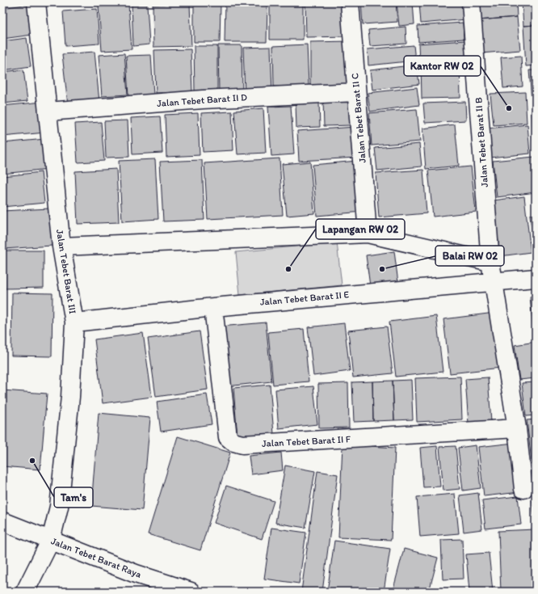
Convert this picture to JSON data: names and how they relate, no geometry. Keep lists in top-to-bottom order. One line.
{"streets":{"street":["Jalan Tebet Barat II D","Jalan Tebet Barat II C","Jalan Tebet Barat II B","Jalan Tebet Barat III","Jalan Tebet Barat II E","Jalan Tebet Barat II F","Jalan Tebet Barat Raya"]},"crossings":[["Jalan Tebet Barat II D","Jalan Tebet Barat II C"],["Jalan Tebet Barat II D","Jalan Tebet Barat III"],["Jalan Tebet Barat II B","Jalan Tebet Barat II E"],["Jalan Tebet Barat III","Jalan Tebet Barat II E"],["Jalan Tebet Barat III","Jalan Tebet Barat Raya"],["Jalan Tebet Barat II E","Jalan Tebet Barat II F"]],"places":["Kantor RW 02","Lapangan RW 02","Balai RW 02","Tam's"]}
